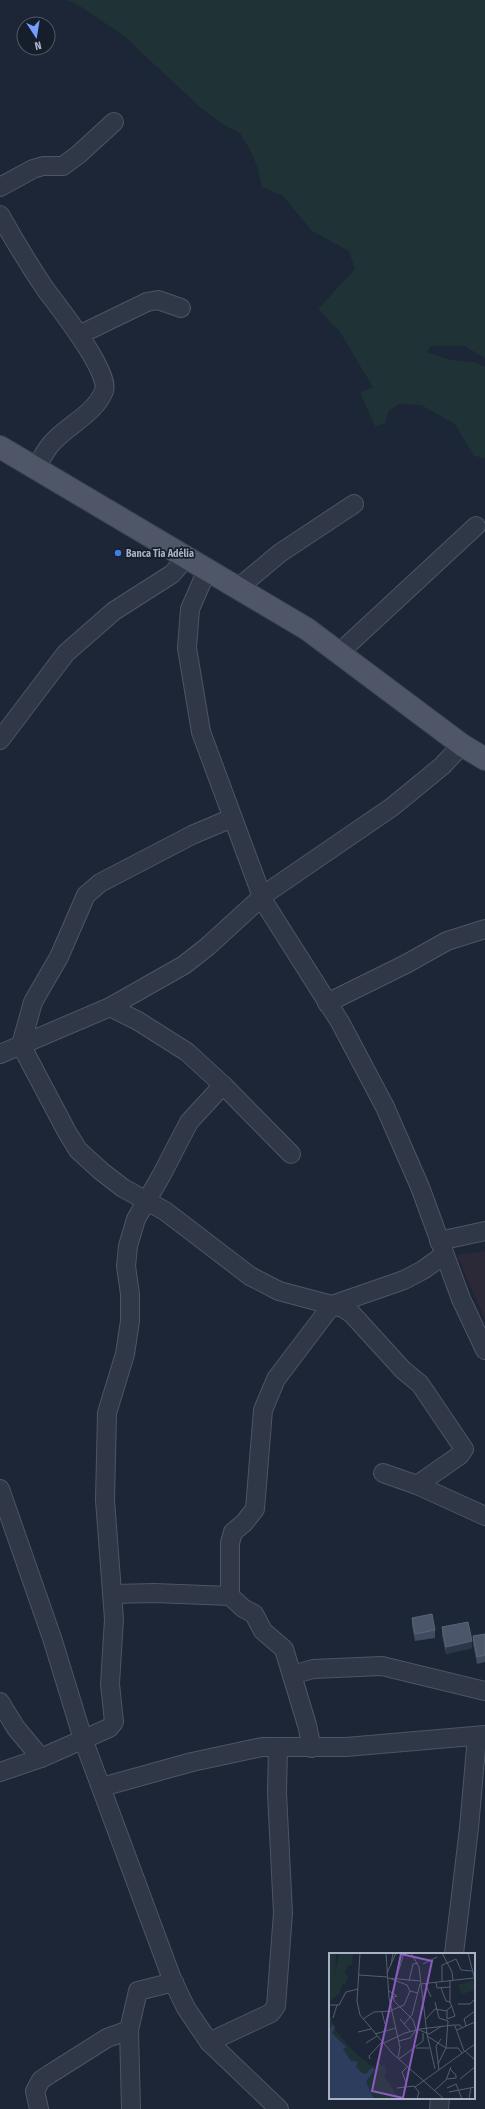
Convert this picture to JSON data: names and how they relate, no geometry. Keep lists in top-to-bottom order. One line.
{"places":["Banca Tia Adélia"],"north":"bottom"}
